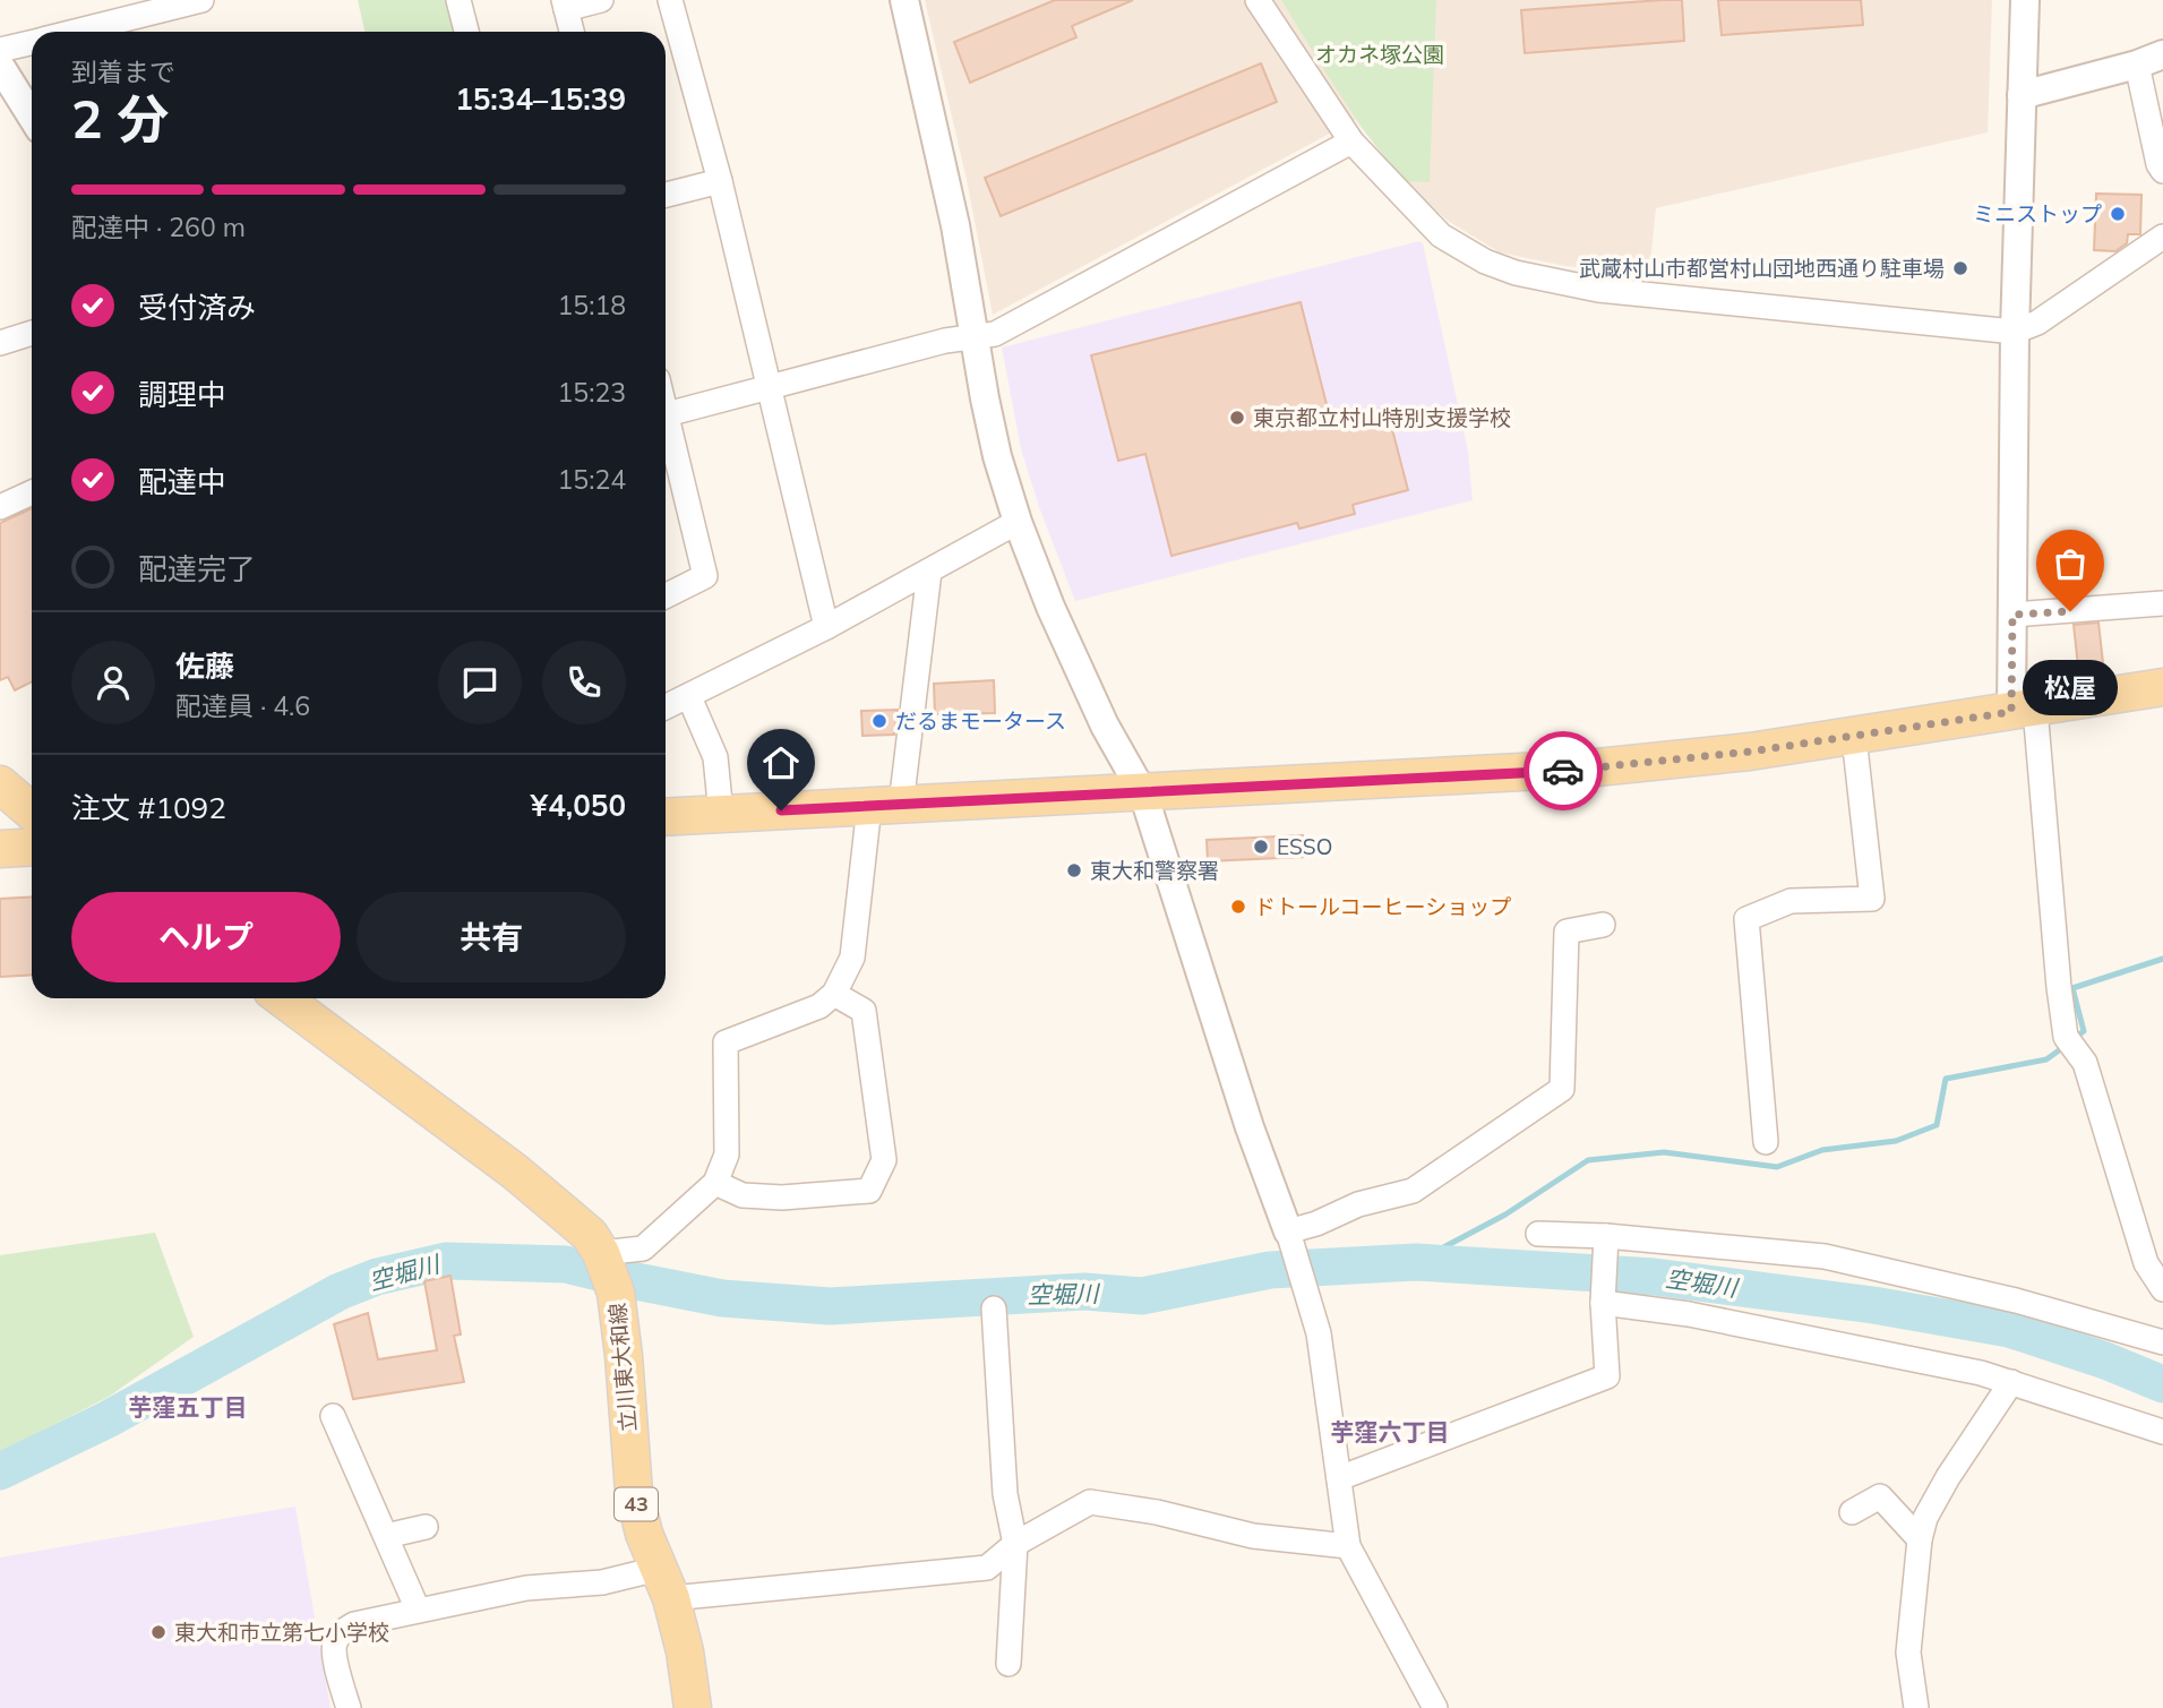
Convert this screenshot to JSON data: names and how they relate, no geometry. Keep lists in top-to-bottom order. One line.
{"streets":{"main road":["立川東大和線","43"]},"districts":["芋窪五丁目","芋窪六丁目"],"water":["空堀川"],"parks":["オカネ塚公園"],"places":["ミニストップ","武蔵村山市都営村山団地西通り駐車場","東京都立村山特別支援学校","松屋","だるまモータース","ESSO","東大和警察署","ドトールコーヒーショップ","東大和市立第七小学校"],"page":{"heading":["2 分","到着まで","15:34–15:39"],"panel":["佐藤","配達員 · 4.6","注文 #1092","¥4,050"],"bar":"配達中 · 260 m","list":[["受付済み","15:18"],["調理中","15:23"],["配達中","15:24"],"配達完了"],"bubble":"松屋","buttons":["ヘルプ","共有"]}}
